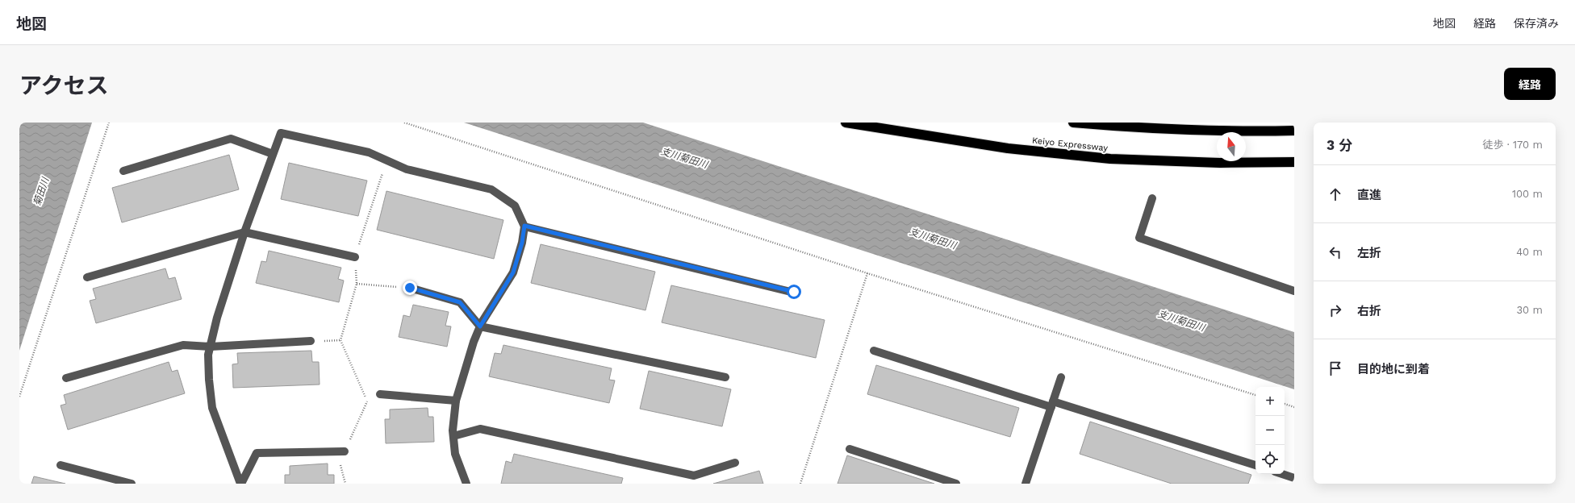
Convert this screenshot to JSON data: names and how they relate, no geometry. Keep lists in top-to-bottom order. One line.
{"streets":{"highway":["Keiyo Expressway"]},"water":["支川菊田川","菊田川"],"north":"top","page":{"header":"地図","nav":["地図","経路","保存済み"],"title":"アクセス","buttons":"経路","heading":["3 分","徒歩 · 170 m"],"list":[["直進","100 m"],["左折","40 m"],["右折","30 m"],"目的地に到着"],"map_buttons":["+","−"]}}
